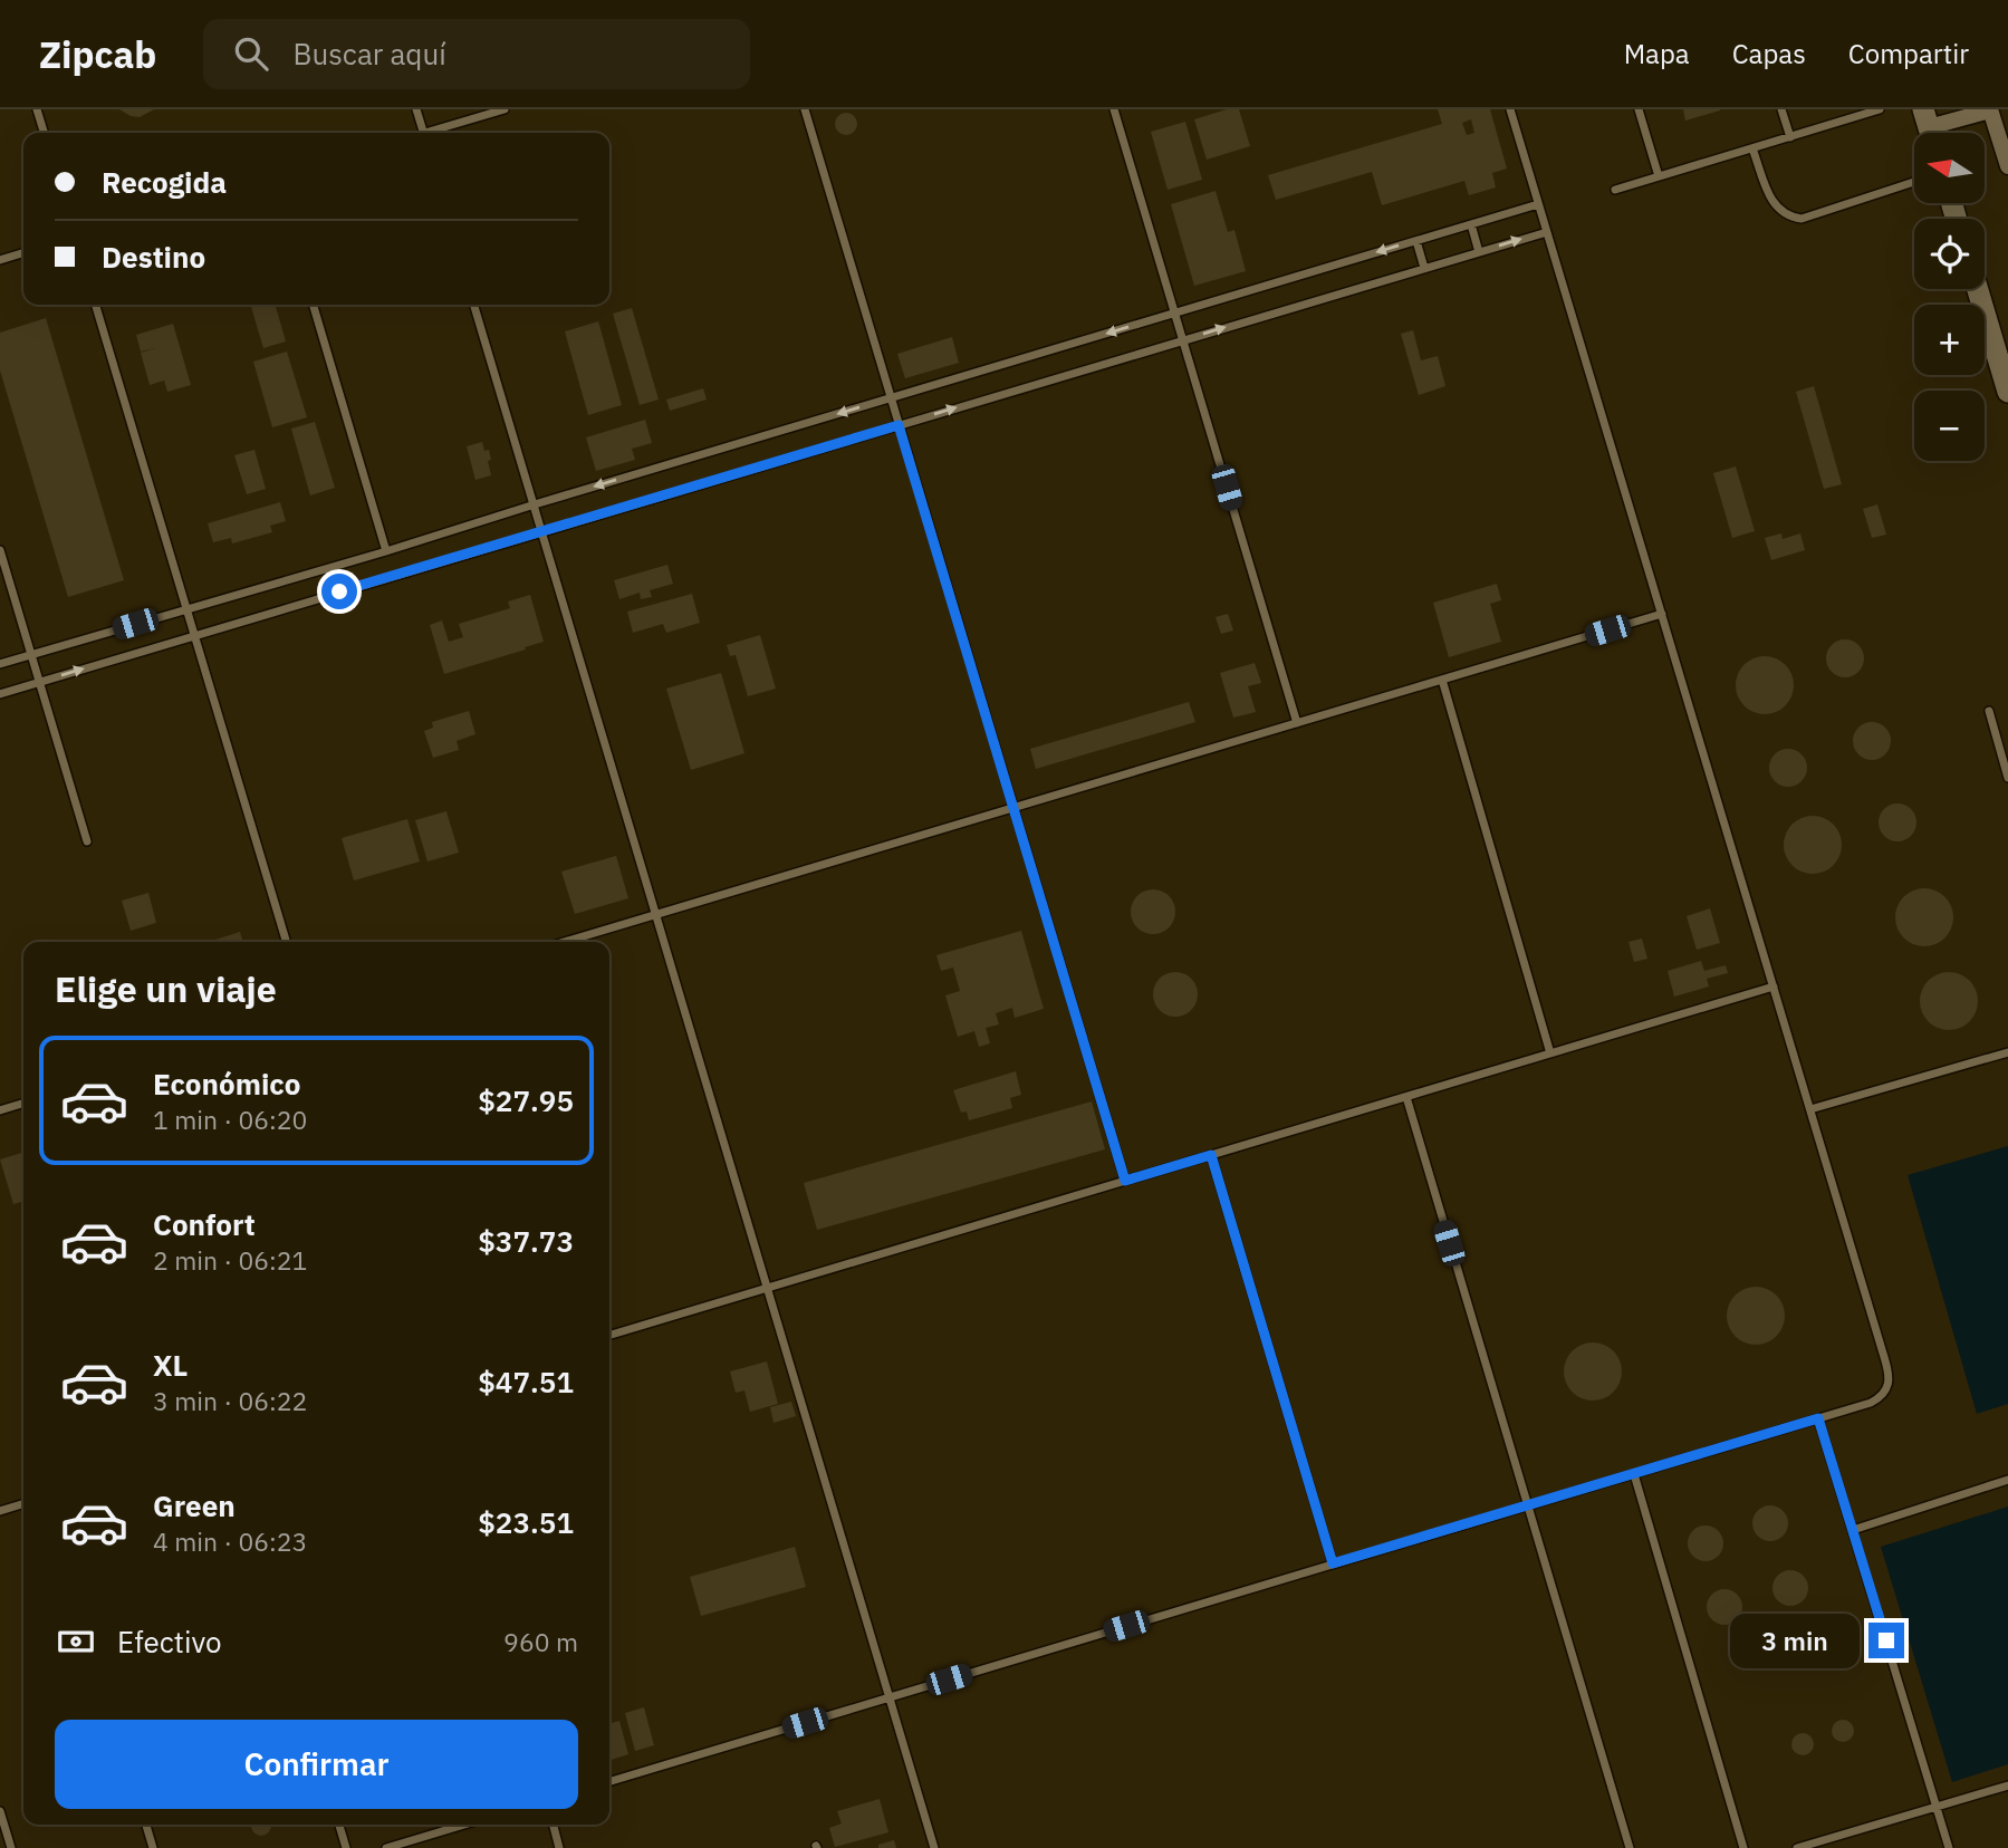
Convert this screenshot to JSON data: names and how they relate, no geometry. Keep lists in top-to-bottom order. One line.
{"north":"left","page":{"header":"Zipcab","search":"Buscar aquí","nav":["Mapa","Capas","Compartir"],"map_buttons":["+","−"],"banner":["Recogida","Destino"],"heading":"Elige un viaje","list":[{"name":"Económico","note":"1 min · 06:20","value":"$27.95"},{"name":"Confort","note":"2 min · 06:21","value":"$37.73"},{"name":"XL","note":"3 min · 06:22","value":"$47.51"},{"name":"Green","note":"4 min · 06:23","value":"$23.51"}],"pay":["Efectivo","960 m"],"bubble":"3 min","buttons":"Confirmar"}}
